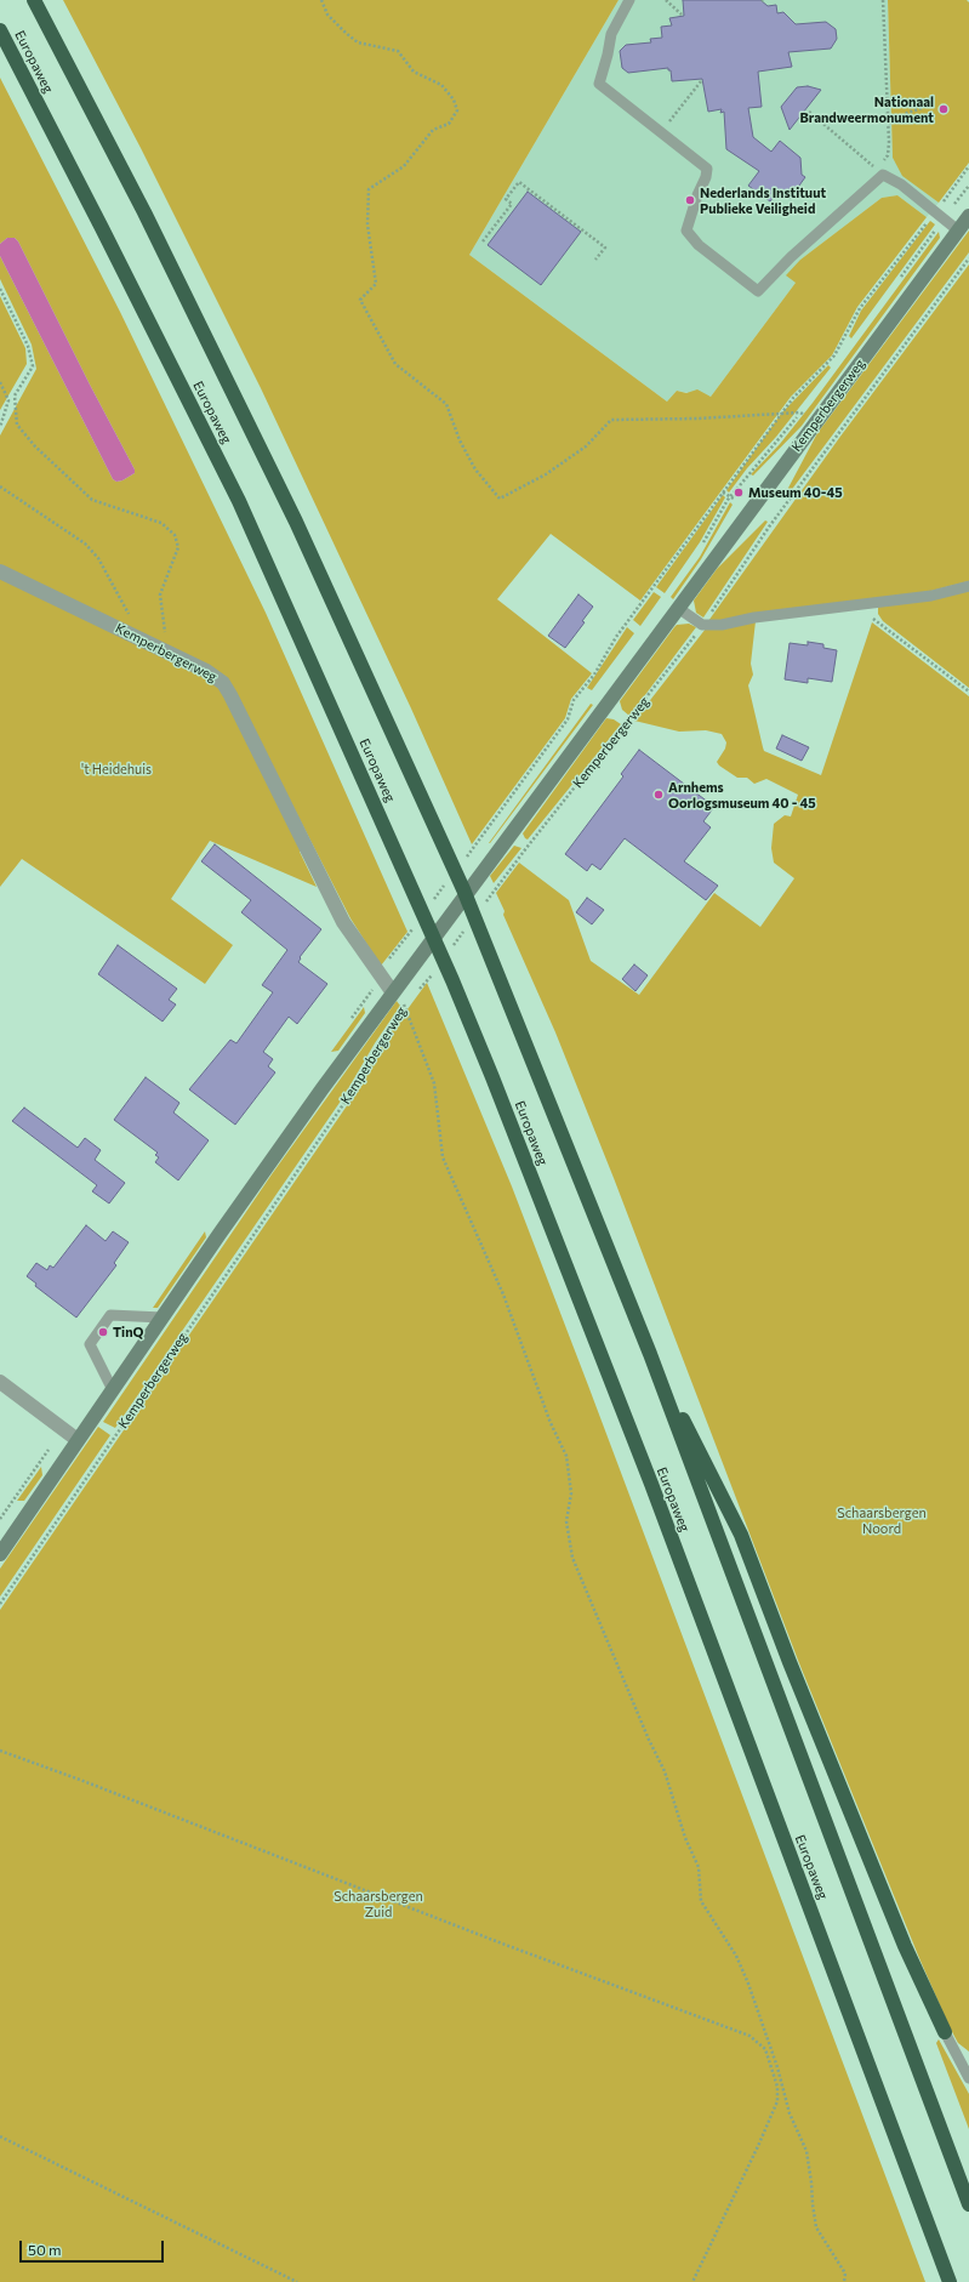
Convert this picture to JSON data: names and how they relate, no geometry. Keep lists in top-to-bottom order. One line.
{"streets":{"highway":["Europaweg"],"main road":["Kemperbergerweg"]},"parks":["'t Heidehuis","Schaarsbergen Noord","Schaarsbergen Zuid"],"places":["Nationaal Brandweermonument","Nederlands Instituut Publieke Veiligheid","Museum 40-45","Arnhems Oorlogsmuseum 40 - 45","TinQ"],"scale_bar":"50 m"}
